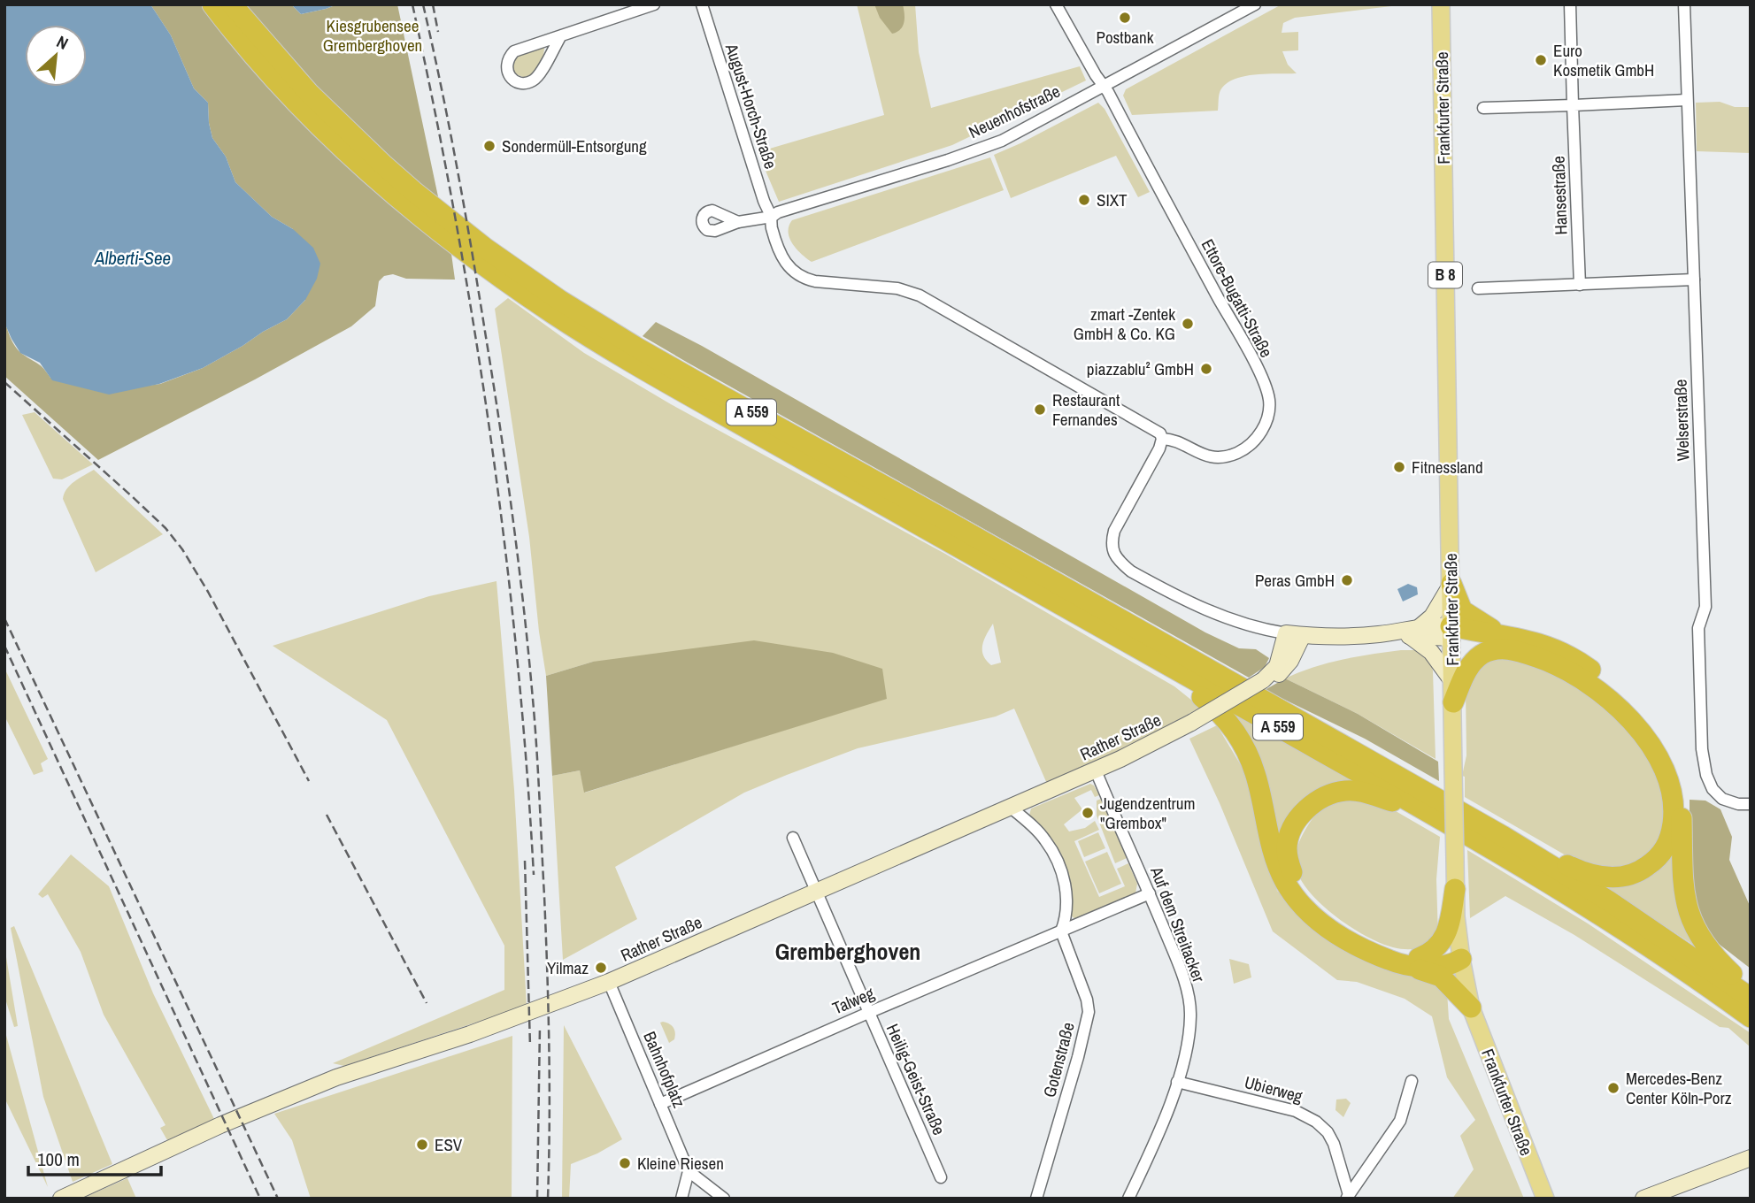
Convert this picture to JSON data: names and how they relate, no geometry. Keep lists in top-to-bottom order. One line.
{"streets":{"highway":["A 559"],"main road":["Frankfurter Straße","B 8"],"street":["August-Horch-Straße","Neuenhofstraße","Hansestraße","Ettore-Bugatti-Straße","Welserstraße","Rather Straße","Auf dem Streitacker","Talweg","Gotenstraße","Bahnhofplatz","Heilig-Geist-Straße","Ubierweg"]},"crossings":[["August-Horch-Straße","Neuenhofstraße"],["August-Horch-Straße","Ettore-Bugatti-Straße"],["Neuenhofstraße","Ettore-Bugatti-Straße"],["Rather Straße","Auf dem Streitacker"],["Rather Straße","Bahnhofplatz"],["Rather Straße","Heilig-Geist-Straße"],["Auf dem Streitacker","Talweg"],["Auf dem Streitacker","Ubierweg"],["Talweg","Gotenstraße"],["Talweg","Bahnhofplatz"],["Talweg","Heilig-Geist-Straße"]],"districts":["Gremberghoven"],"water":["Alberti-See"],"parks":["Kiesgrubensee Gremberghoven"],"places":["Postbank","Euro Kosmetik GmbH","Sondermüll-Entsorgung","SIXT","zmart -Zentek GmbH & Co. KG","piazzablu² GmbH","Restaurant Fernandes","Fitnessland","Peras GmbH","Jugendzentrum \"Grembox\"","Yilmaz","Mercedes-Benz Center Köln-Porz","ESV","Kleine Riesen"],"scale_bar":"100 m","north":"top right"}
